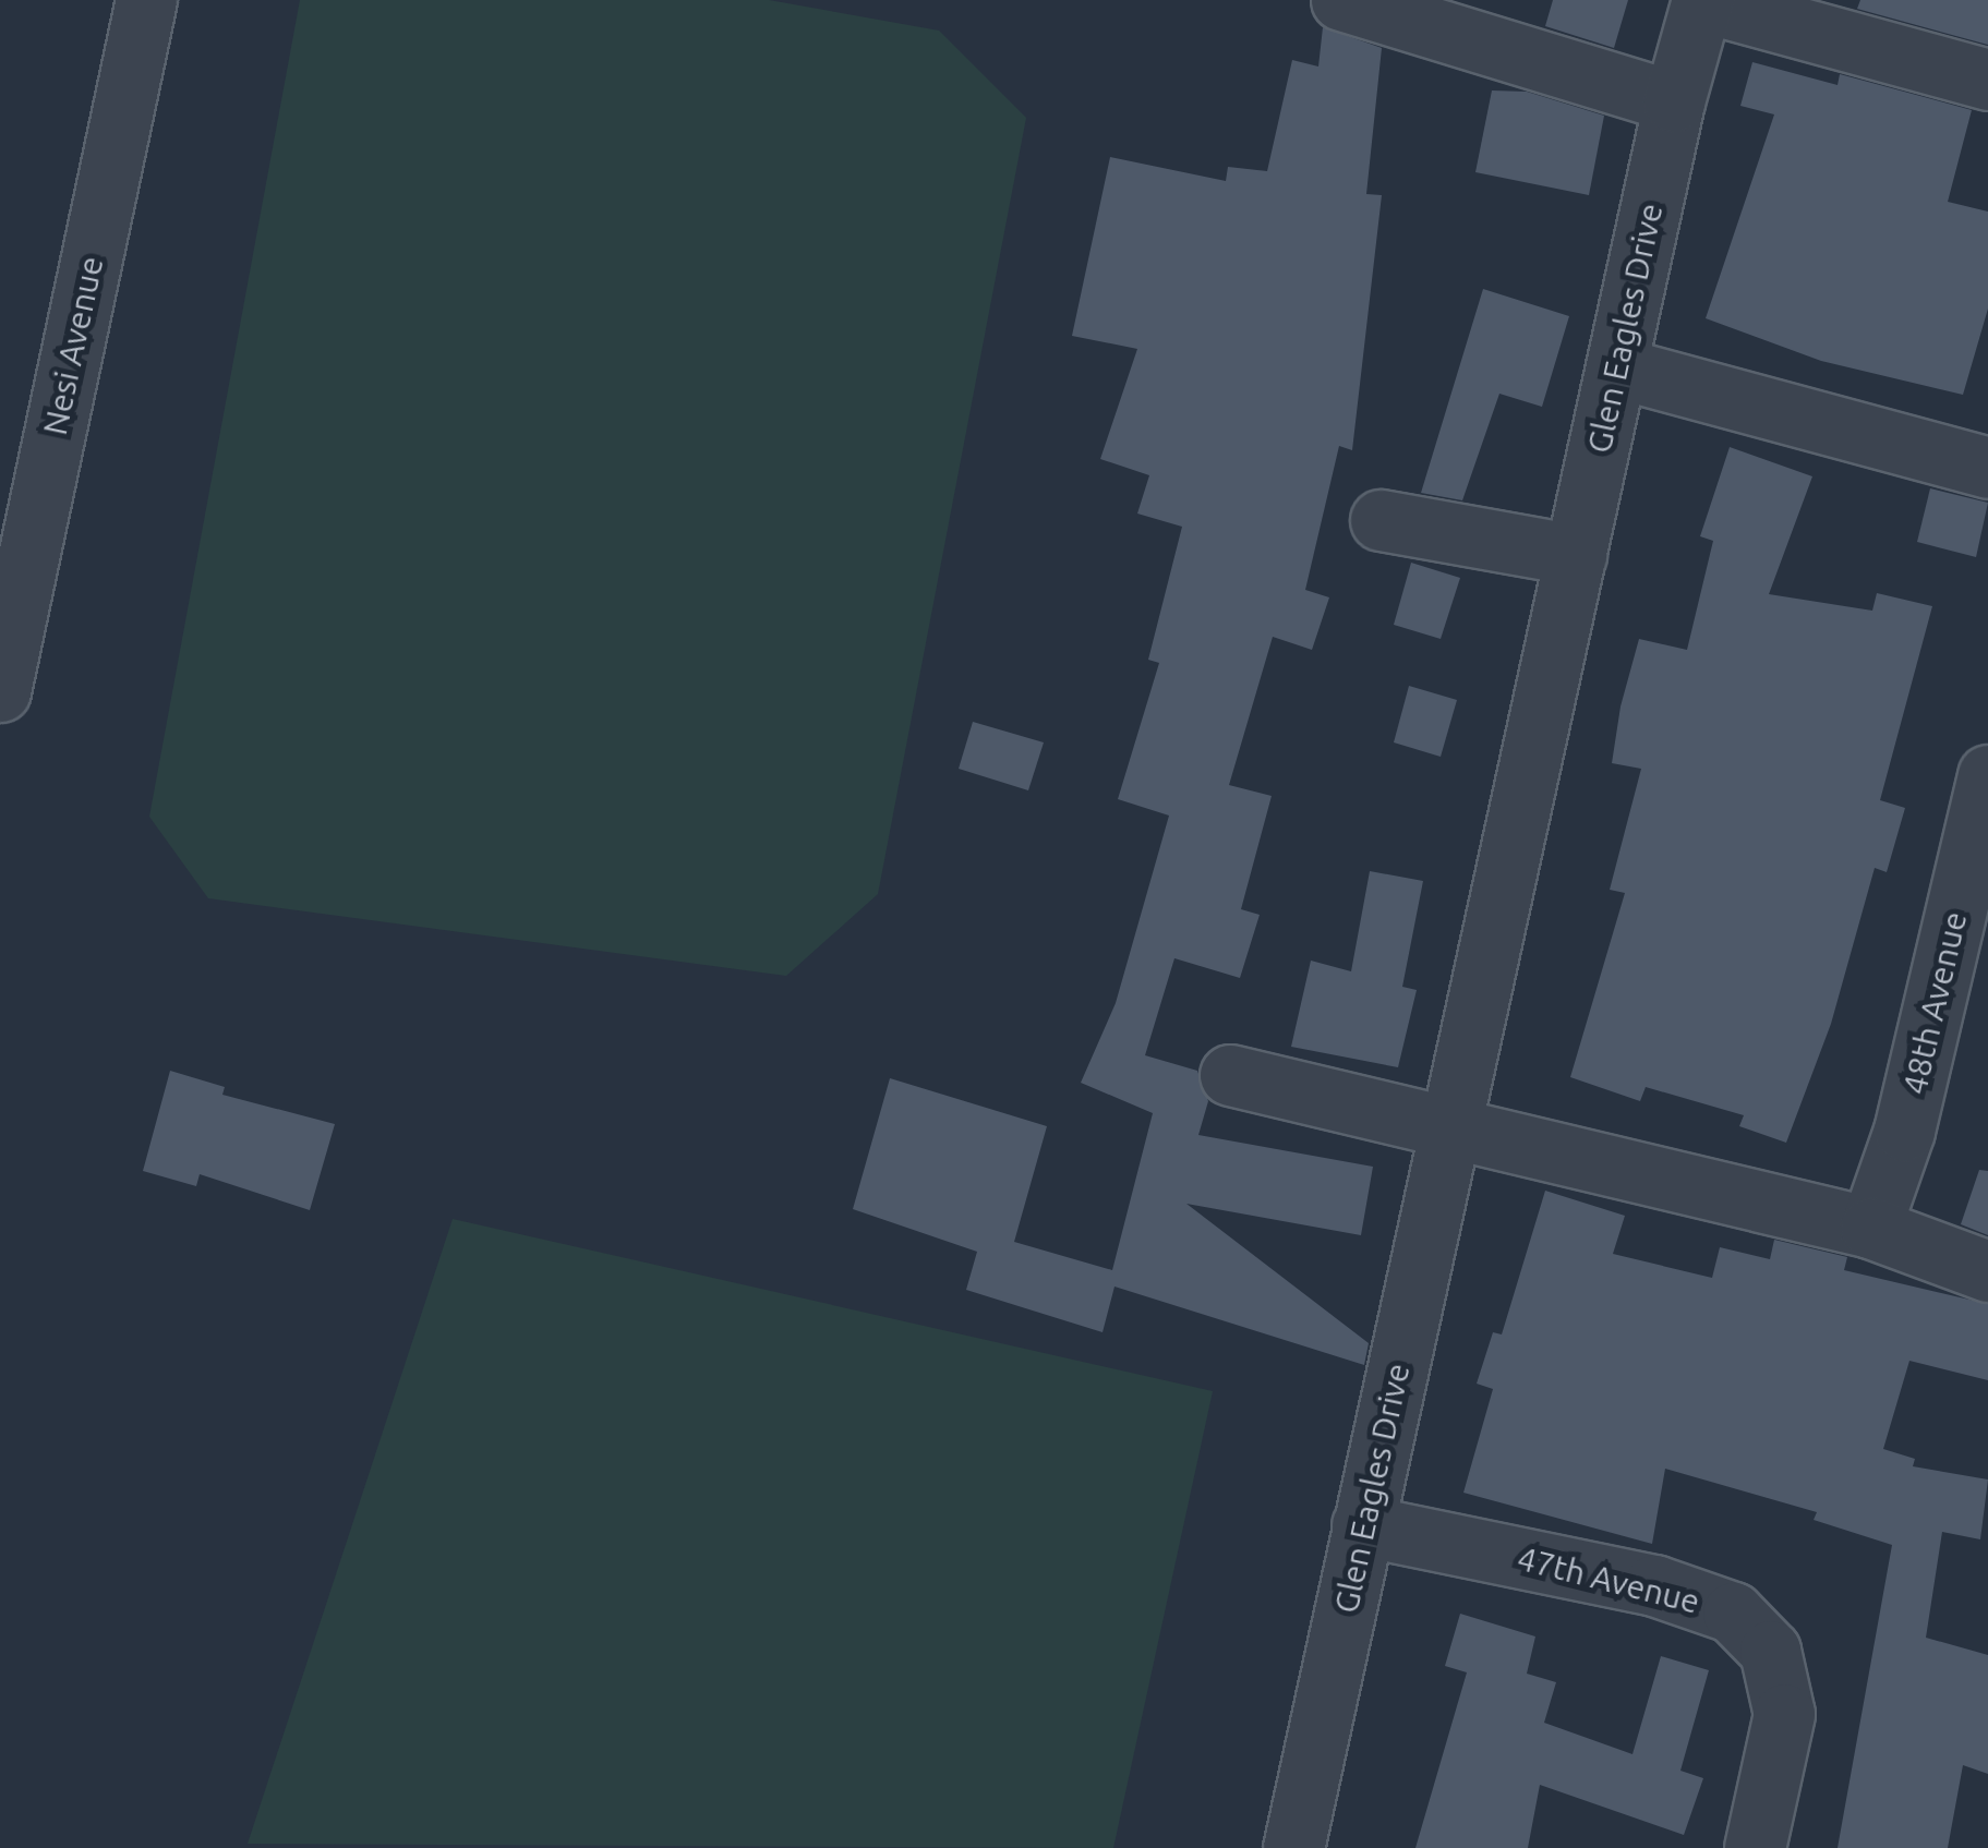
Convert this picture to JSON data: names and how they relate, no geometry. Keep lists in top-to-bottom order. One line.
{"streets":{"street":["Glen Eagles Drive","Nesi Avenue","48th Avenue","47th Avenue"]},"crossings":[["Glen Eagles Drive","47th Avenue"]]}
